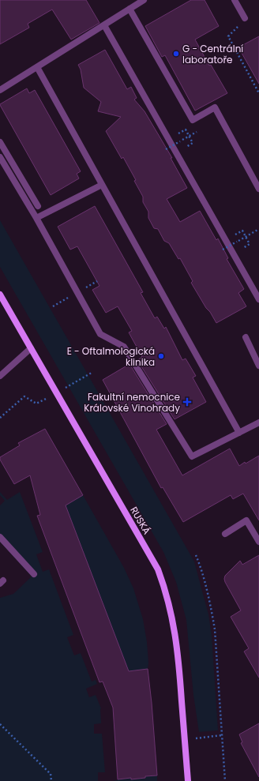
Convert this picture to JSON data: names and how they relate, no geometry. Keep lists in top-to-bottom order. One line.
{"streets":{"street":["RUSKÁ"]},"places":{"other":["G - Centrální laboratoře","E - Oftalmologická klinika"],"health":["Fakultní nemocnice Královské Vinohrady"]}}
